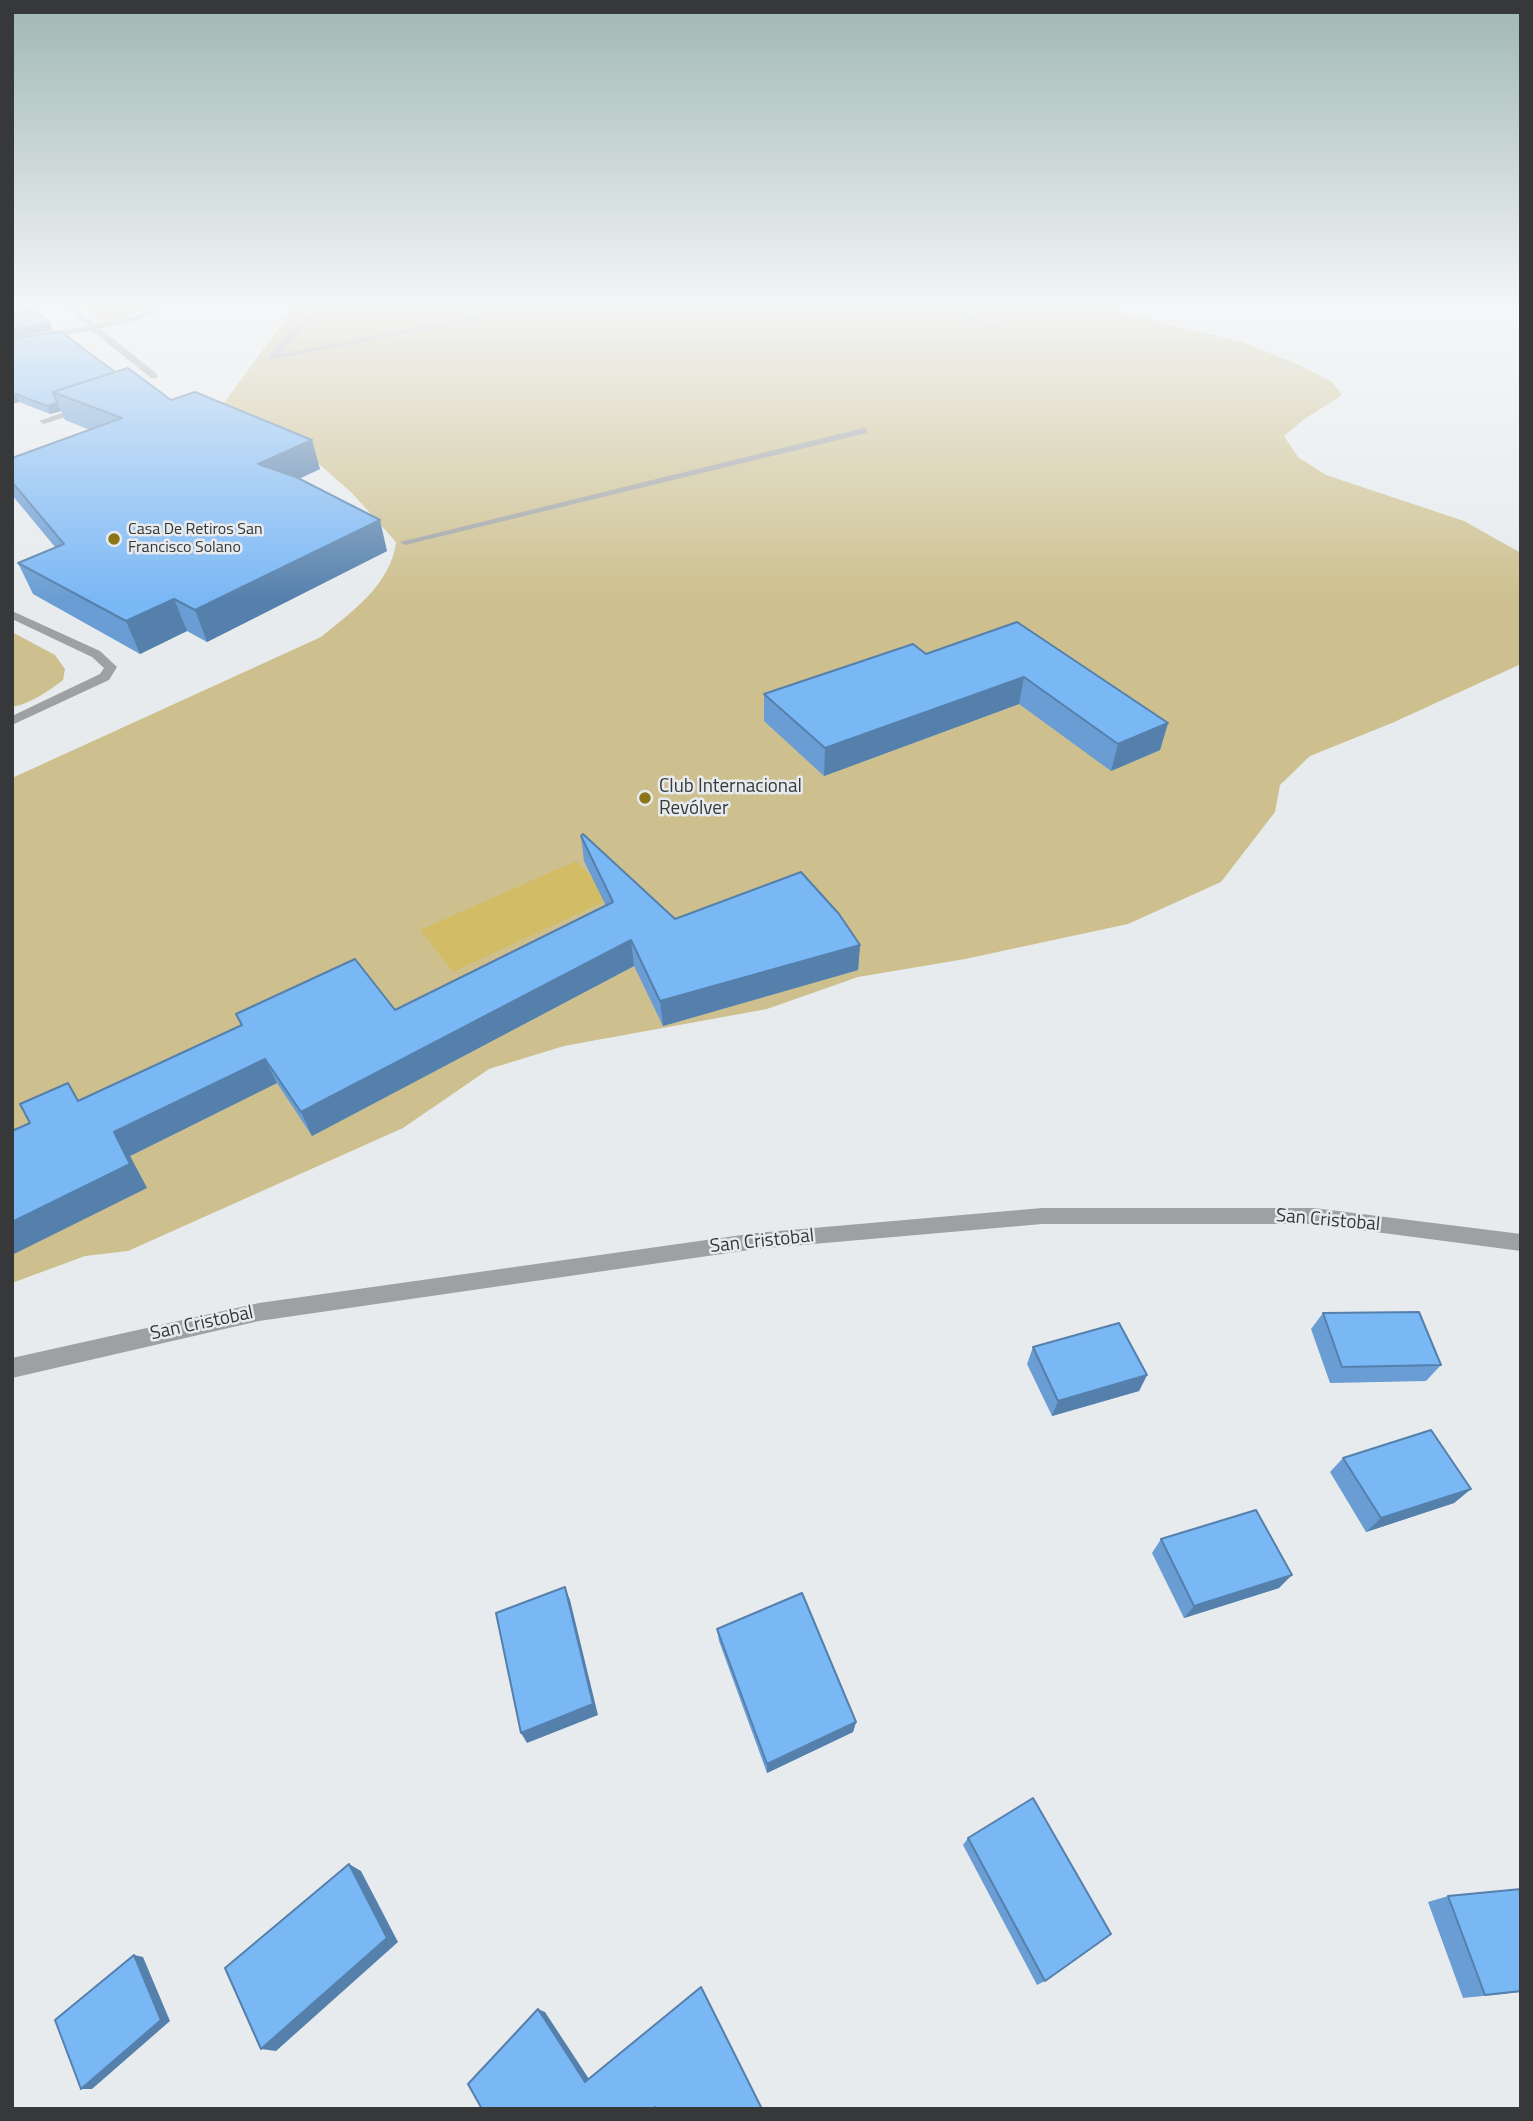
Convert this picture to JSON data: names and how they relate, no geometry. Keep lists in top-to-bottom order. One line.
{"streets":{"street":["San Cristobal"]},"places":["Casa De Retiros San Francisco Solano","Club Internacional Revólver"]}
